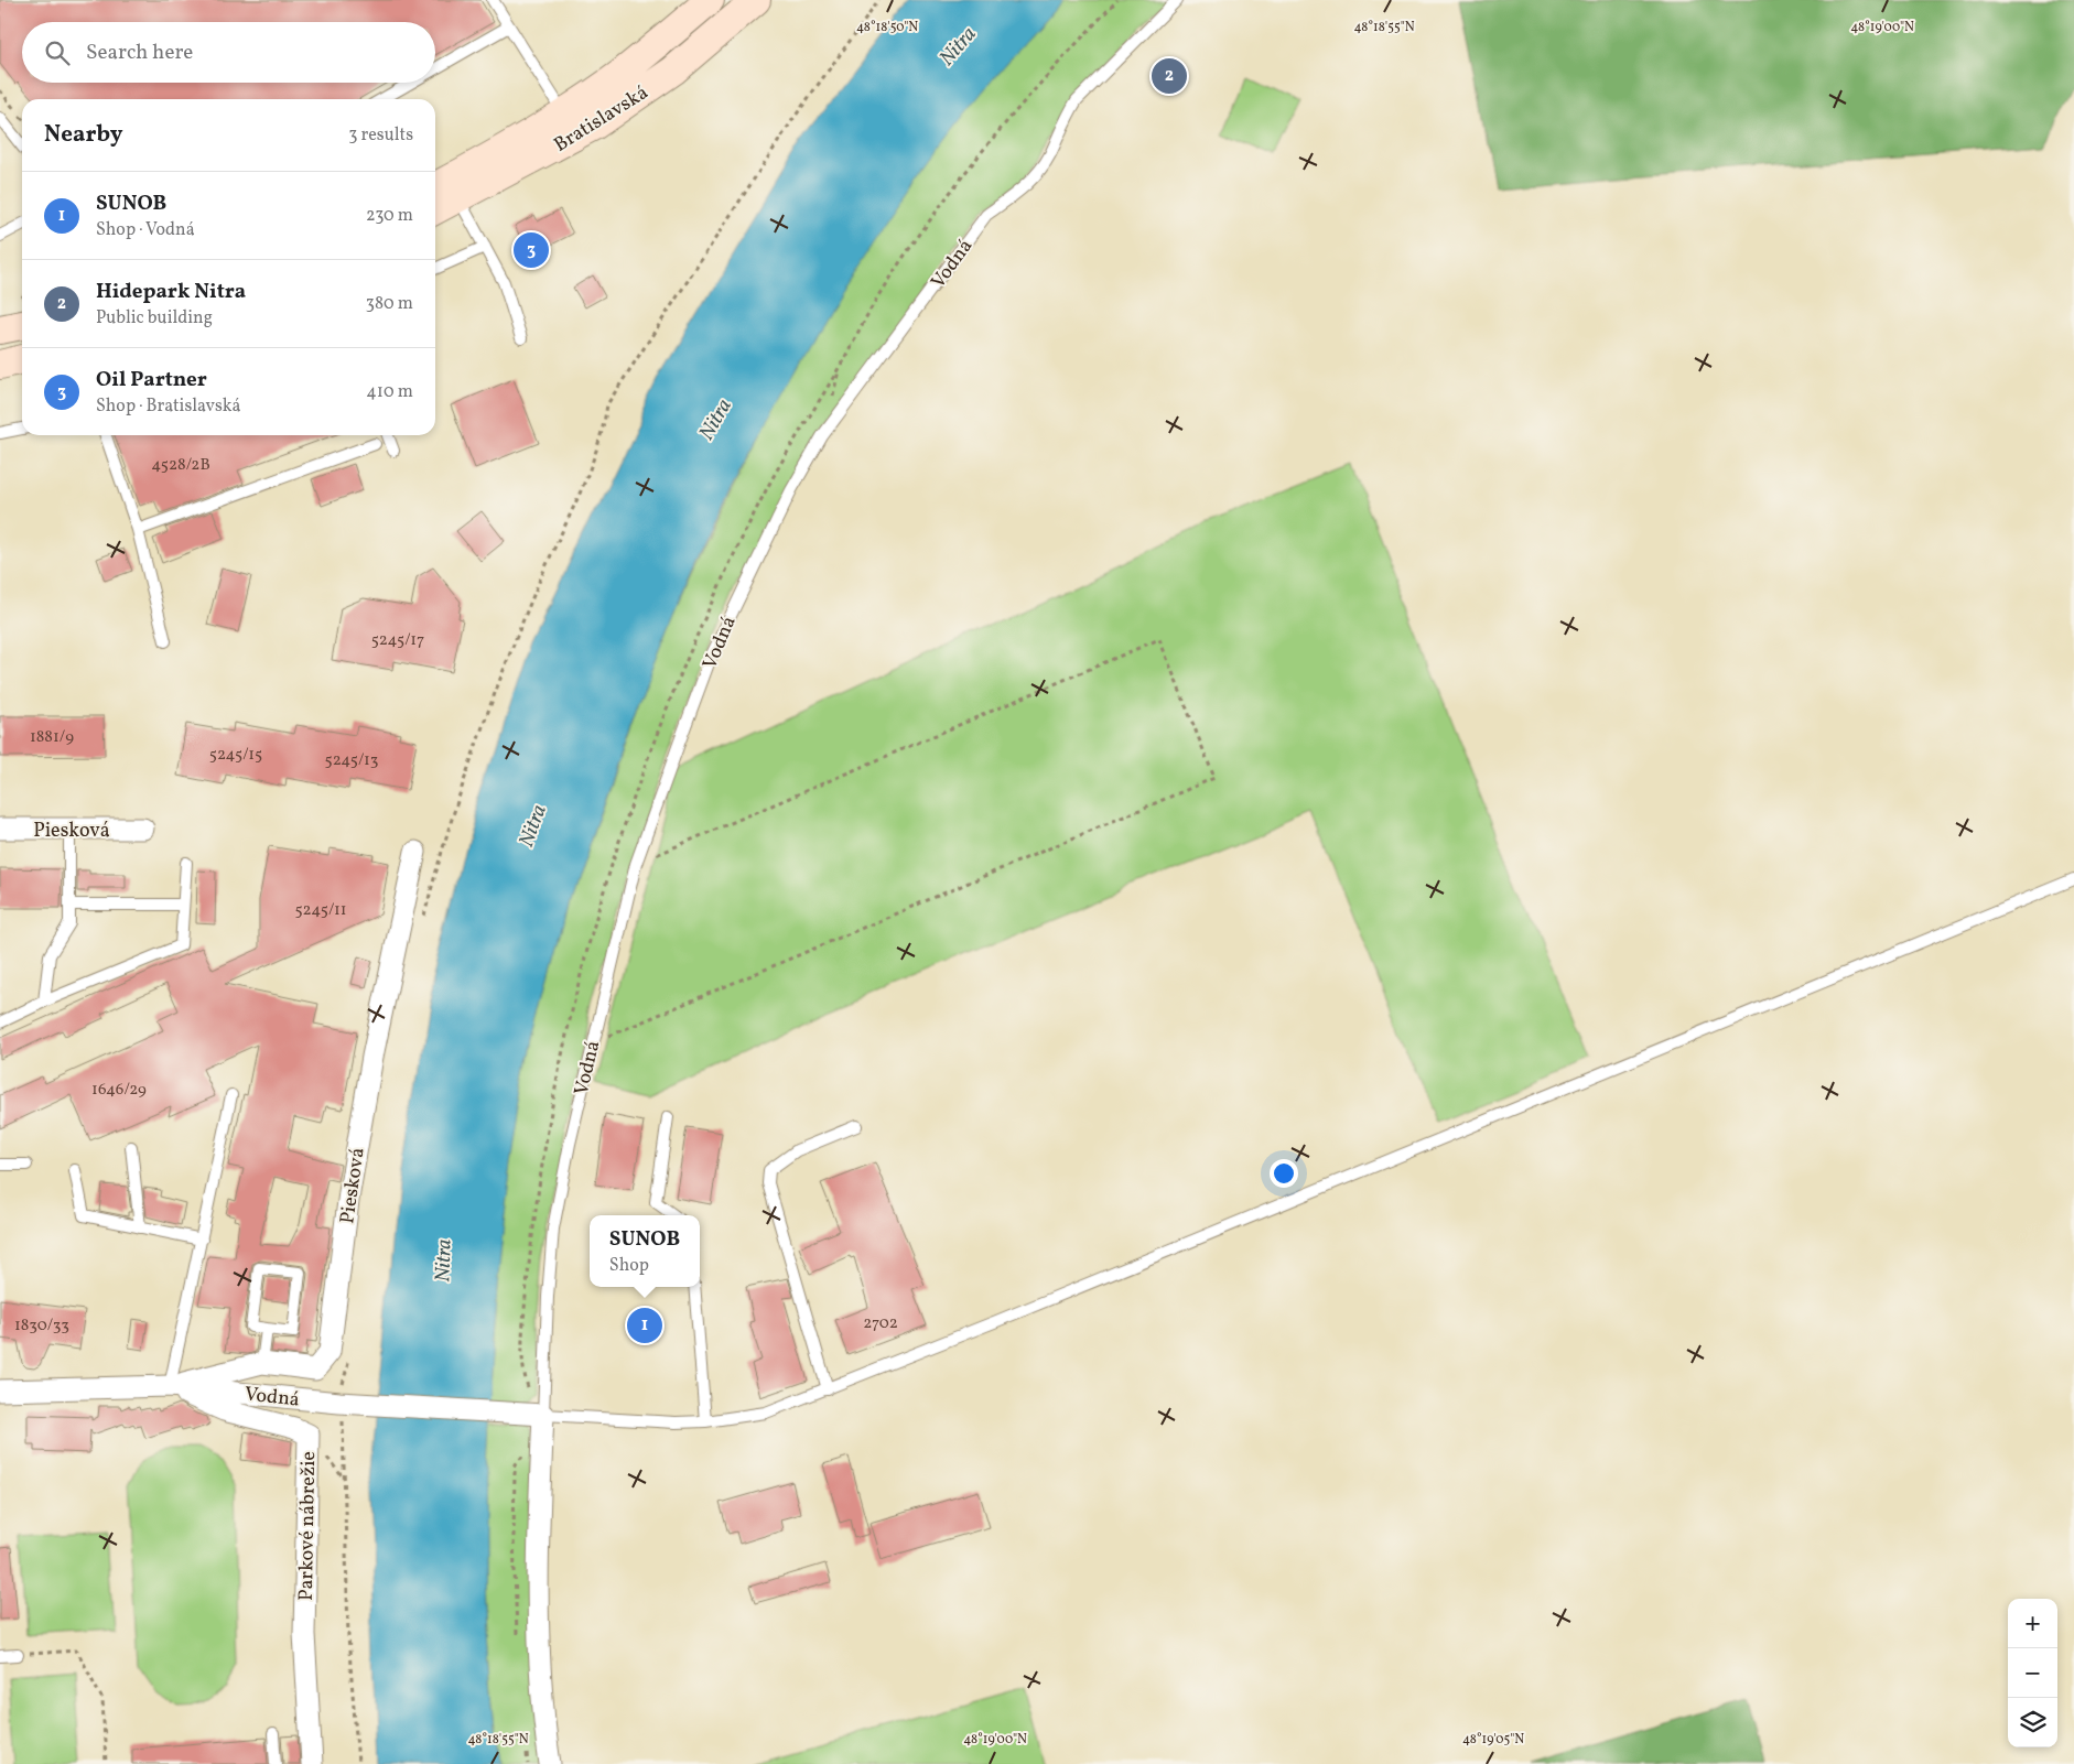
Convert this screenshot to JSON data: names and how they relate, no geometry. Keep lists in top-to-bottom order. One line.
{"streets":{"main road":["Bratislavská"],"street":["Vodná","Piesková","Parkové nábrežie"]},"crossings":[["Vodná","Piesková"],["Vodná","Parkové nábrežie"],["Piesková","Parkové nábrežie"]],"water":["Nitra"],"house_numbers":["4528/2B","5245/17","1881/9","5245/15","5245/13","5245/11","1646/29","2702","1830/33"],"page":{"search":"Search here","pins":["2","3","1"],"heading":["Nearby","3 results"],"list":[{"mark":"1","name":"SUNOB","note":"Shop · Vodná","value":"230 m"},{"mark":"2","name":"Hidepark Nitra","note":"Public building","value":"380 m"},{"mark":"3","name":"Oil Partner","note":"Shop · Bratislavská","value":"410 m"}],"popup":["SUNOB","Shop"],"map_buttons":["+","−"]},"coordinates":["48°18'50\"N","48°18'55\"N","48°19'00\"N","48°19'05\"N"]}
